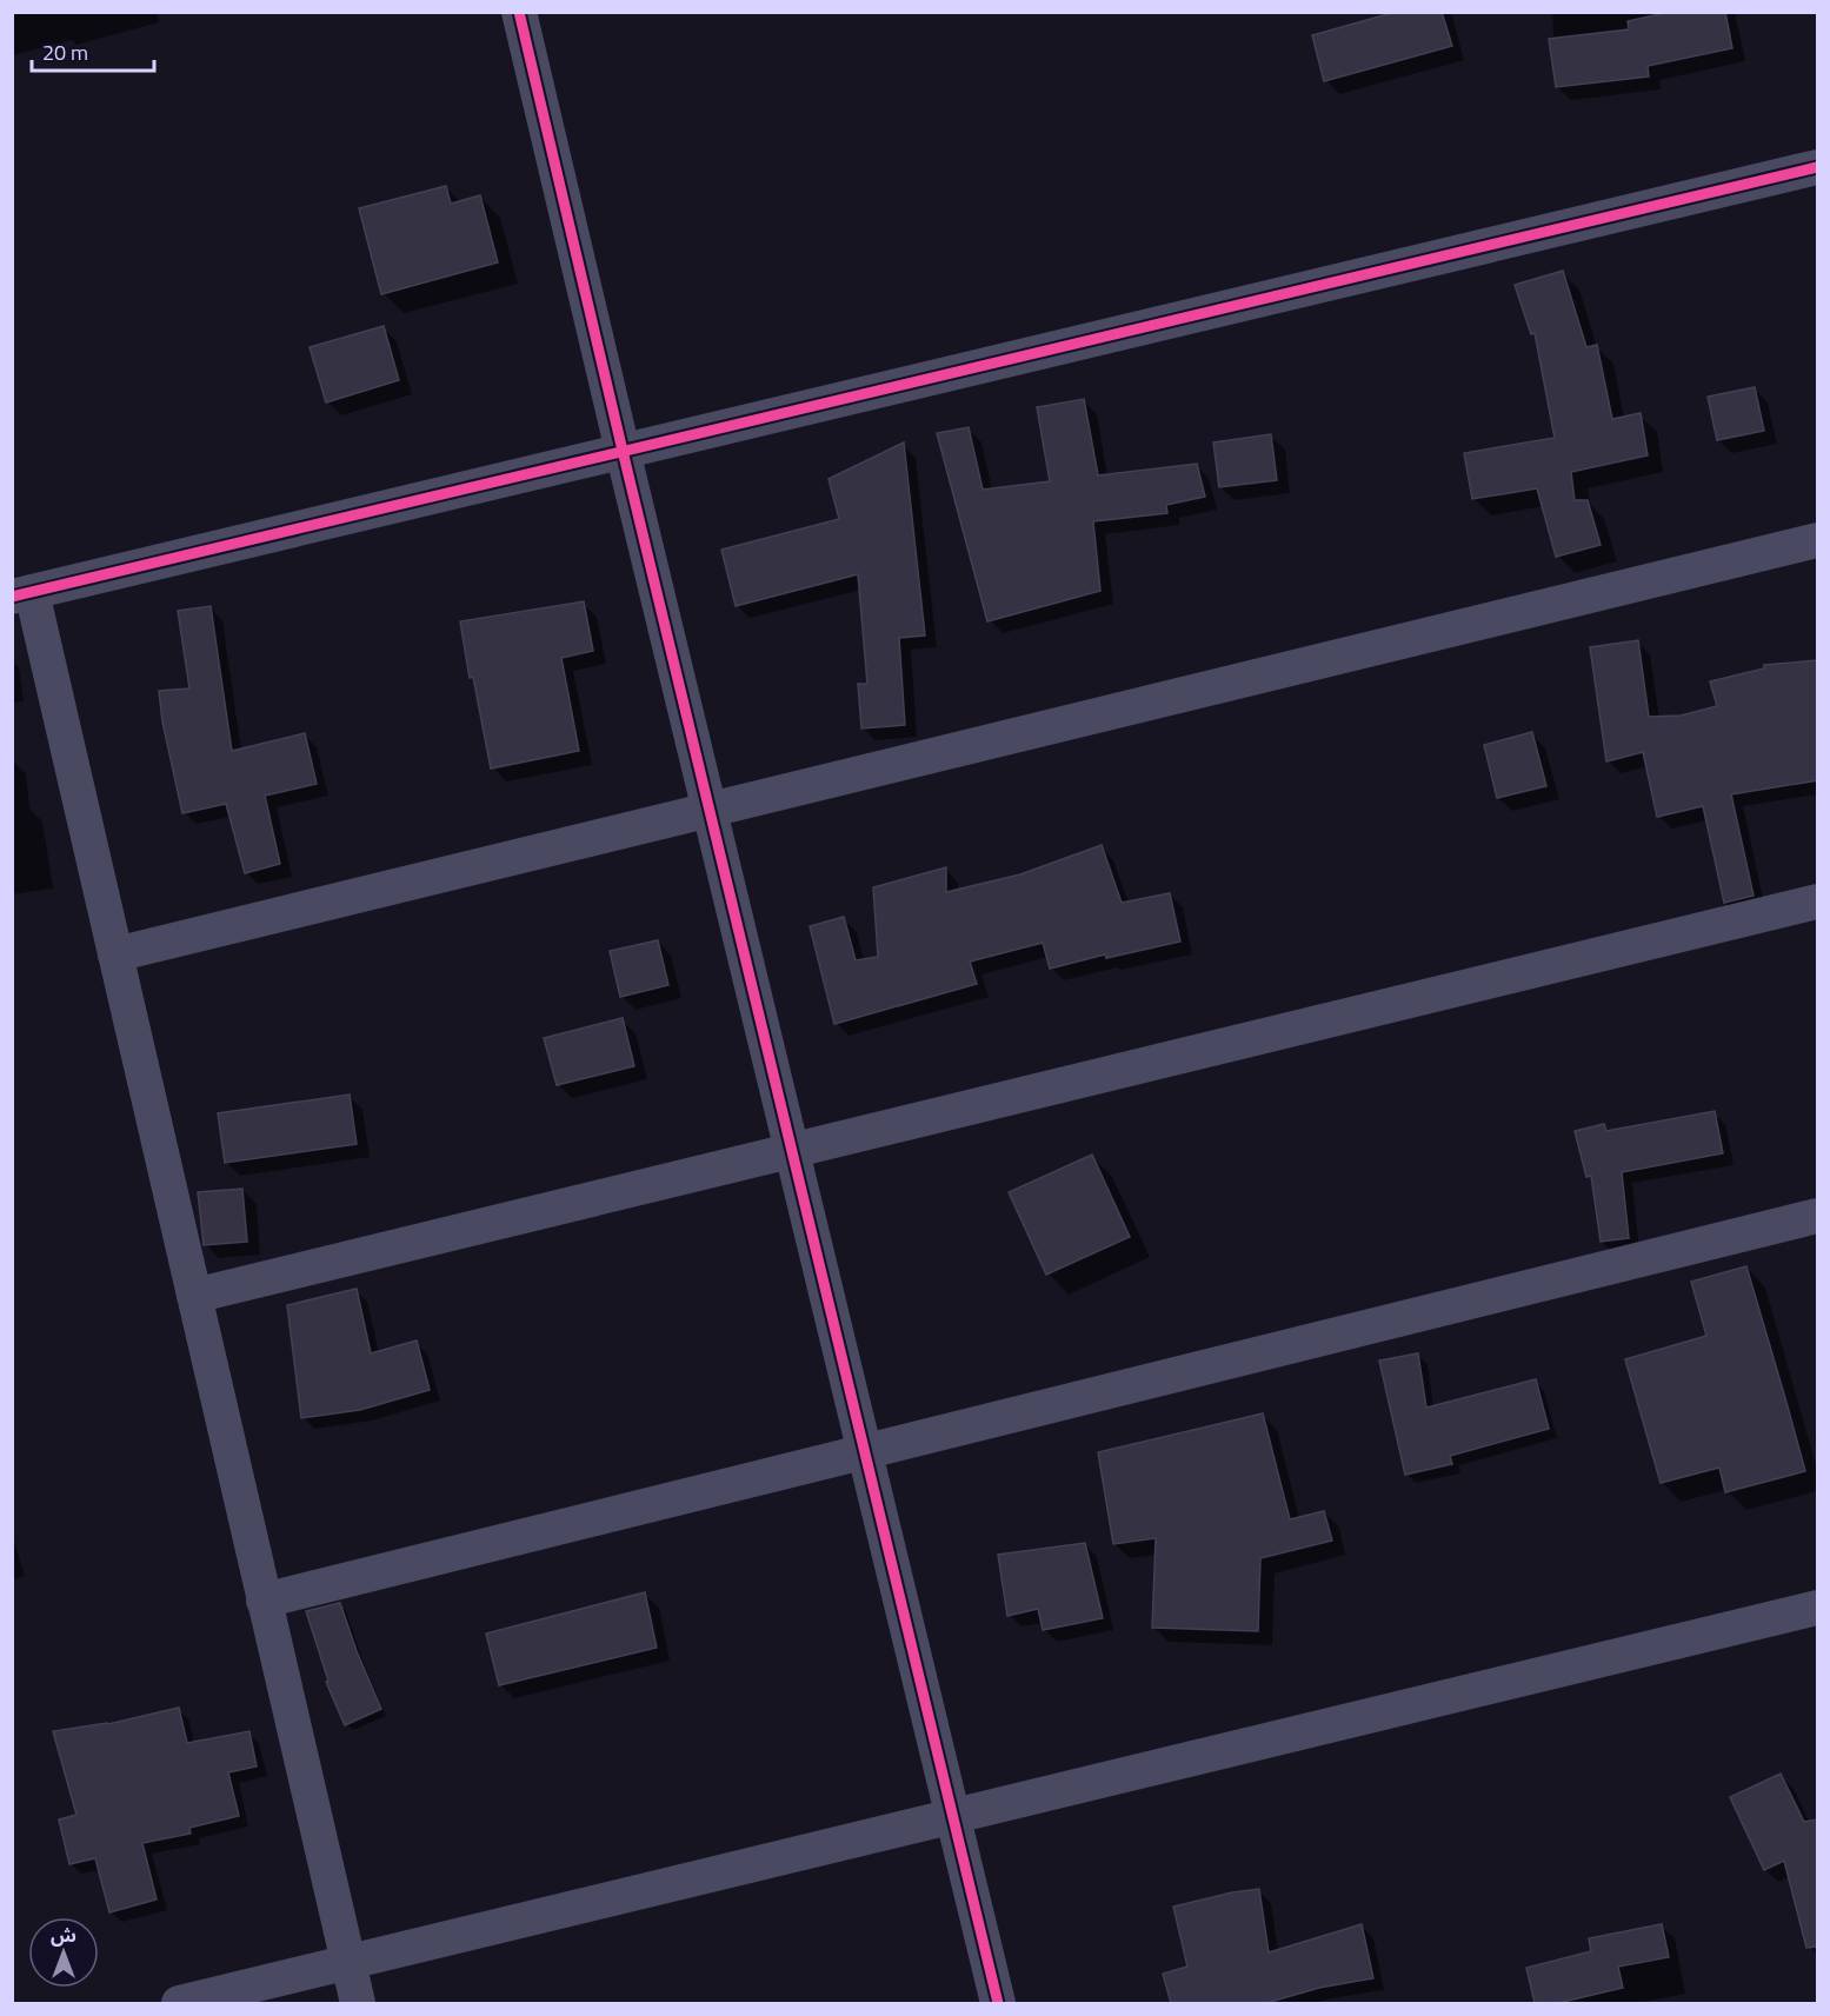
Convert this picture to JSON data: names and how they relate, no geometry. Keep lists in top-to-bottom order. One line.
{"scale_bar":"20 m","north":"top"}
